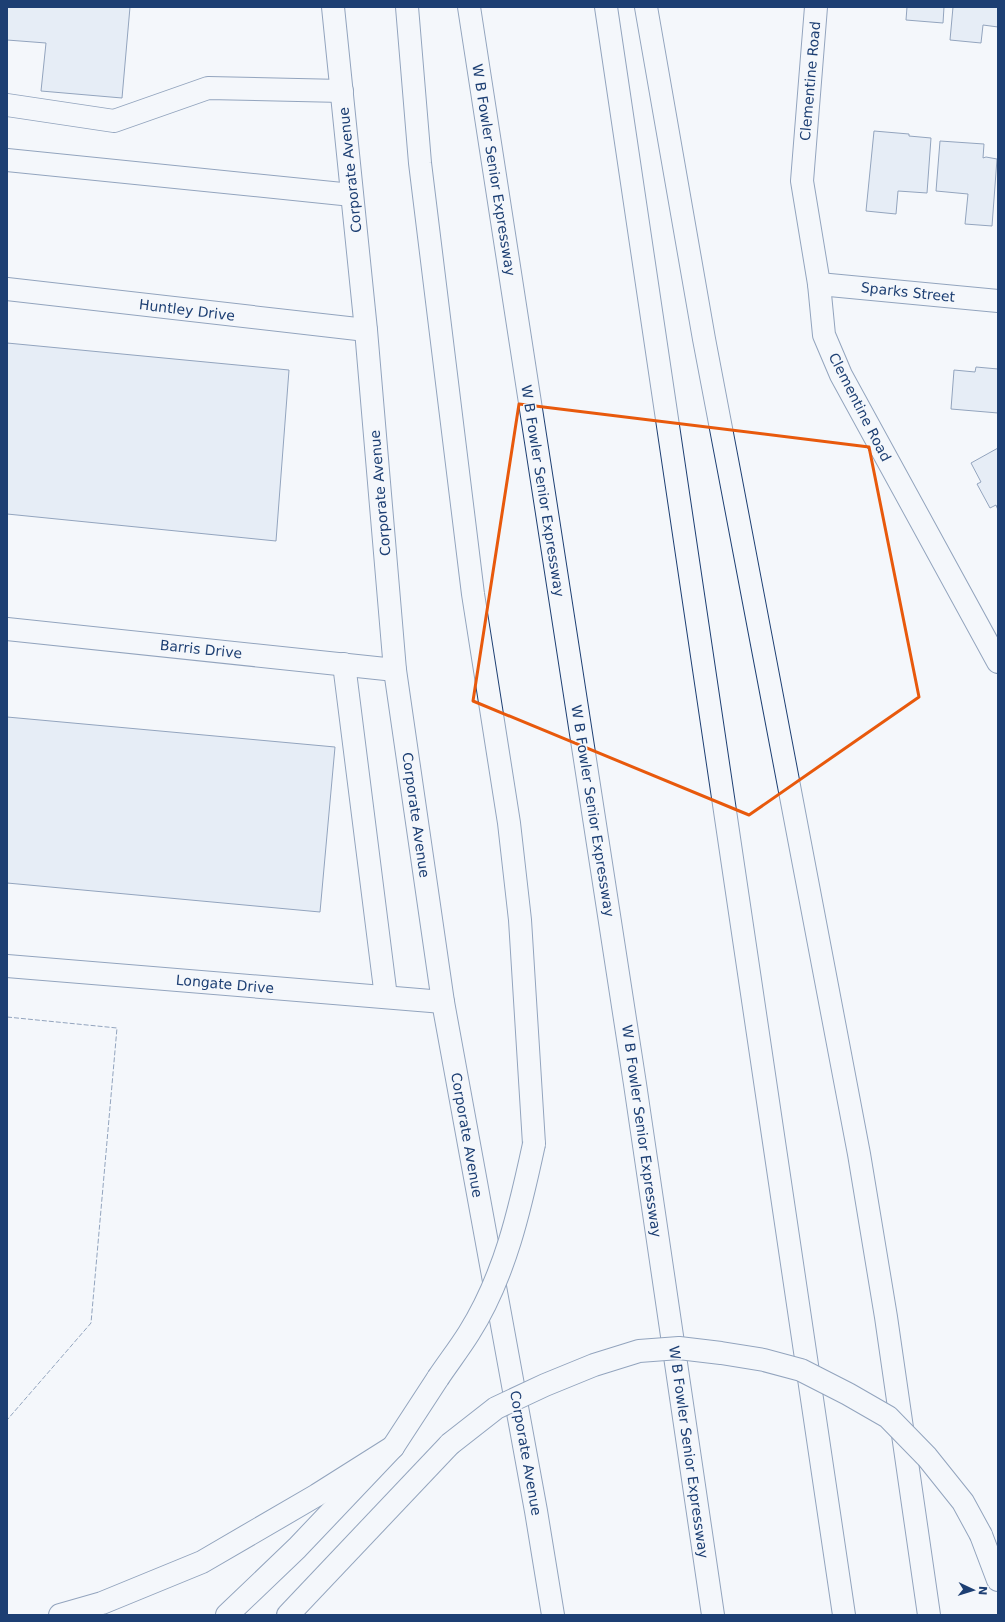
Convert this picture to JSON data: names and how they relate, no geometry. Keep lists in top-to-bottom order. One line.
{"streets":{"main road":["Clementine Road","Corporate Avenue","W B Fowler Senior Expressway","Sparks Street","Huntley Drive","Barris Drive","Longate Drive"]},"crossings":[["Clementine Road","Sparks Street"],["Corporate Avenue","Huntley Drive"],["Corporate Avenue","Barris Drive"],["Corporate Avenue","Longate Drive"]],"north":"right"}
